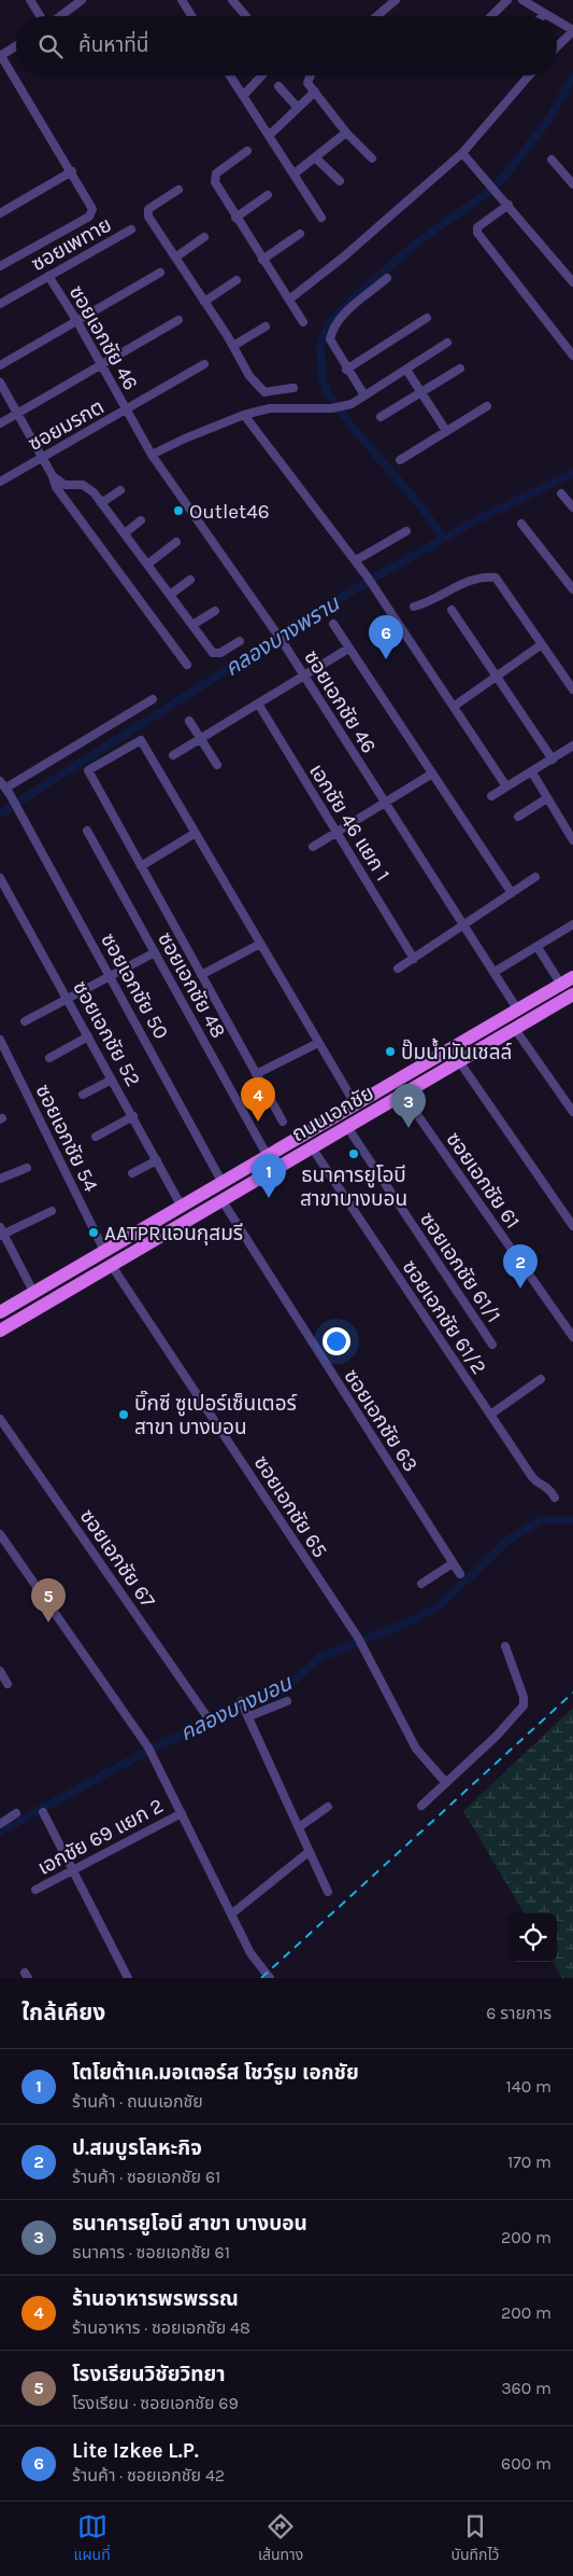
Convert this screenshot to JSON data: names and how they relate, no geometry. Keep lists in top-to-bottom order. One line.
{"streets":{"main road":["ถนนเอกชัย"],"street":["ซอยเพทาย","ซอยเอกชัย 46","ซอยมรกต","เอกชัย 46 แยก 1","ซอยเอกชัย 48","ซอยเอกชัย 50","ซอยเอกชัย 52","ซอยเอกชัย 54","ซอยเอกชัย 61","ซอยเอกชัย 61/1","ซอยเอกชัย 61/2","ซอยเอกชัย 63","ซอยเอกชัย 65","ซอยเอกชัย 67","เอกชัย 69 แยก 2"]},"crossings":[["ซอยเพทาย","ซอยเอกชัย 46"],["ซอยเอกชัย 46","ซอยมรกต"],["ซอยเอกชัย 46","ถนนเอกชัย"],["ซอยเอกชัย 48","ถนนเอกชัย"],["ซอยเอกชัย 50","ถนนเอกชัย"],["ซอยเอกชัย 52","ถนนเอกชัย"],["ถนนเอกชัย","ซอยเอกชัย 54"],["ถนนเอกชัย","ซอยเอกชัย 61"],["ถนนเอกชัย","ซอยเอกชัย 61/1"],["ถนนเอกชัย","ซอยเอกชัย 61/2"],["ถนนเอกชัย","ซอยเอกชัย 63"],["ถนนเอกชัย","ซอยเอกชัย 65"]],"water":["คลองบางพราน","คลองบางบอน"],"places":["Outlet46","ปั๊มน้ำมันเชลล์","ธนาคารยูโอบี สาขาบางบอน","AATPRแอนกุสมรี","บิ๊กซี ซูเปอร์เซ็นเตอร์ สาขา บางบอน"],"page":{"search":"ค้นหาที่นี่","pins":["6","4","3","1","2","5"],"heading":["ใกล้เคียง","6 รายการ"],"list":[{"mark":"1","name":"โตโยต้าเค.มอเตอร์ส โชว์รูม เอกชัย","note":"ร้านค้า · ถนนเอกชัย","value":"140 m"},{"mark":"2","name":"ป.สมบูรโลหะกิจ","note":"ร้านค้า · ซอยเอกชัย 61","value":"170 m"},{"mark":"3","name":"ธนาคารยูโอบี สาขา บางบอน","note":"ธนาคาร · ซอยเอกชัย 61","value":"200 m"},{"mark":"4","name":"ร้านอาหารพรพรรณ","note":"ร้านอาหาร · ซอยเอกชัย 48","value":"200 m"},{"mark":"5","name":"โรงเรียนวิชัยวิทยา","note":"โรงเรียน · ซอยเอกชัย 69","value":"360 m"},{"mark":"6","name":"Lite Izkee L.P.","note":"ร้านค้า · ซอยเอกชัย 42","value":"600 m"}],"nav":["แผนที่","เส้นทาง","บันทึกไว้"]}}
